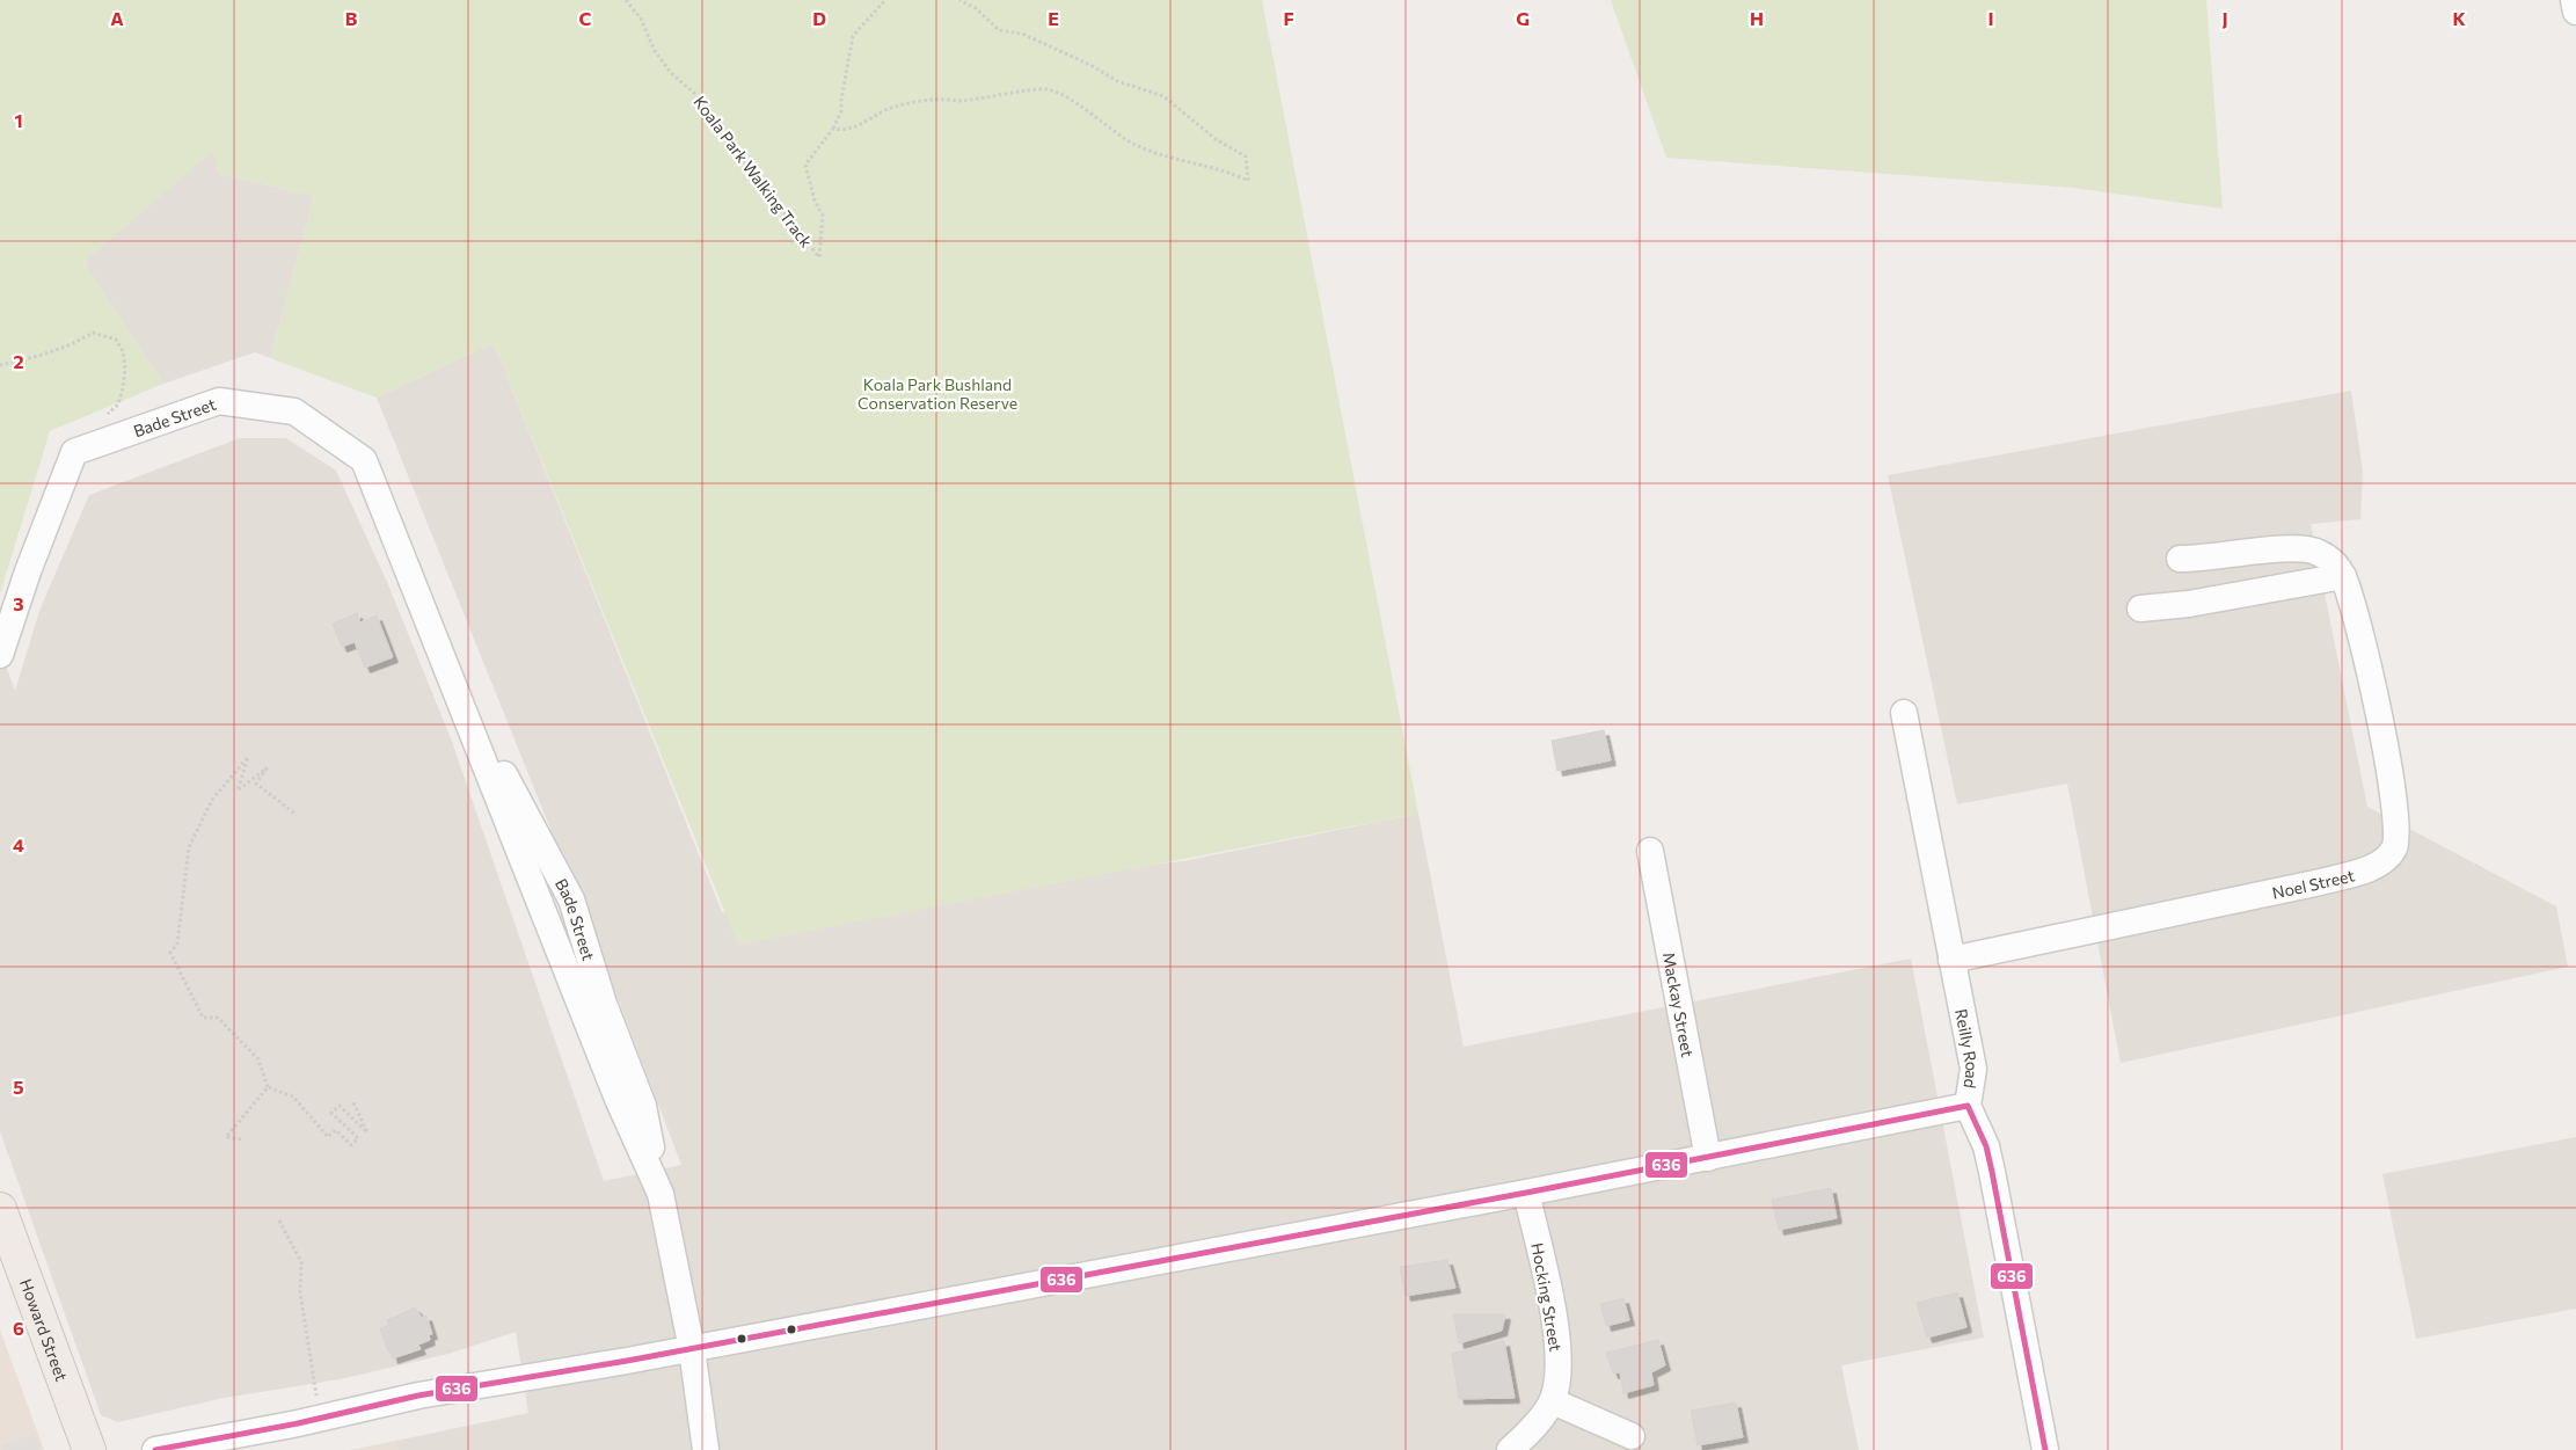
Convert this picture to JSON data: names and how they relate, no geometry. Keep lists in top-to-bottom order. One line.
{"streets":{"main road":["Howard Street"],"street":["Bade Street","Noel Street","Mackay Street","Reilly Road","Hocking Street"],"path":["Koala Park Walking Track"]},"crossings":[["Noel Street","Reilly Road"]],"parks":["Koala Park Bushland Conservation Reserve"],"lines":["transit line 636"],"grid":{"columns":["A","B","C","D","E","F","G","H","I","J","K"],"rows":["1","2","3","4","5","6"]}}
